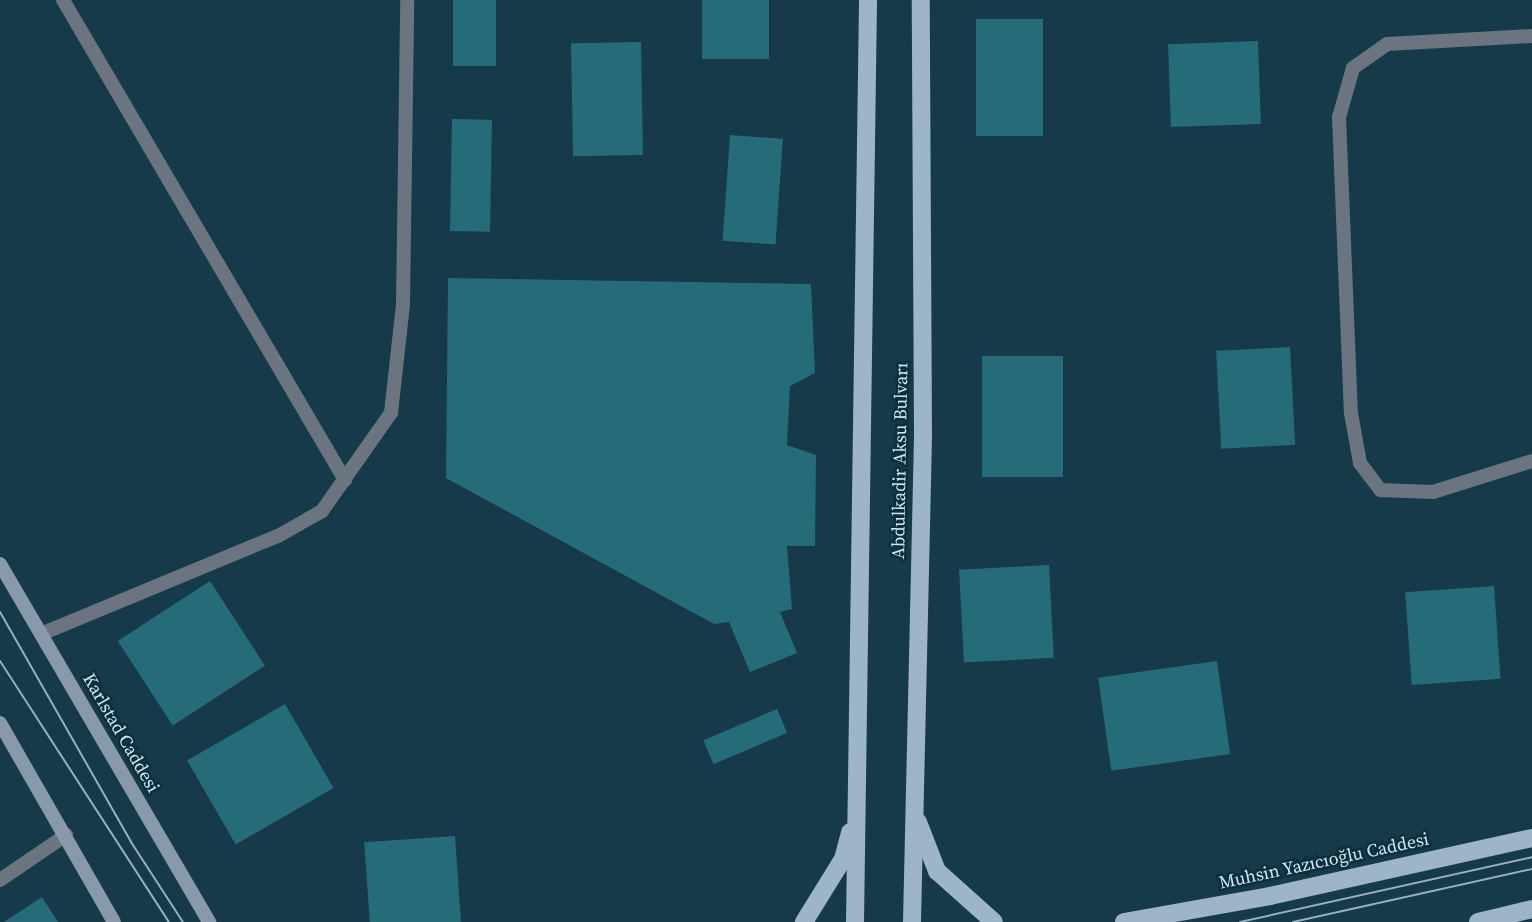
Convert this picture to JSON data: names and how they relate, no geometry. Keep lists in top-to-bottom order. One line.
{"streets":{"main road":["Abdulkadir Aksu Bulvarı","Muhsin Yazıcıoğlu Caddesi"],"street":["Karlstad Caddesi"]}}
